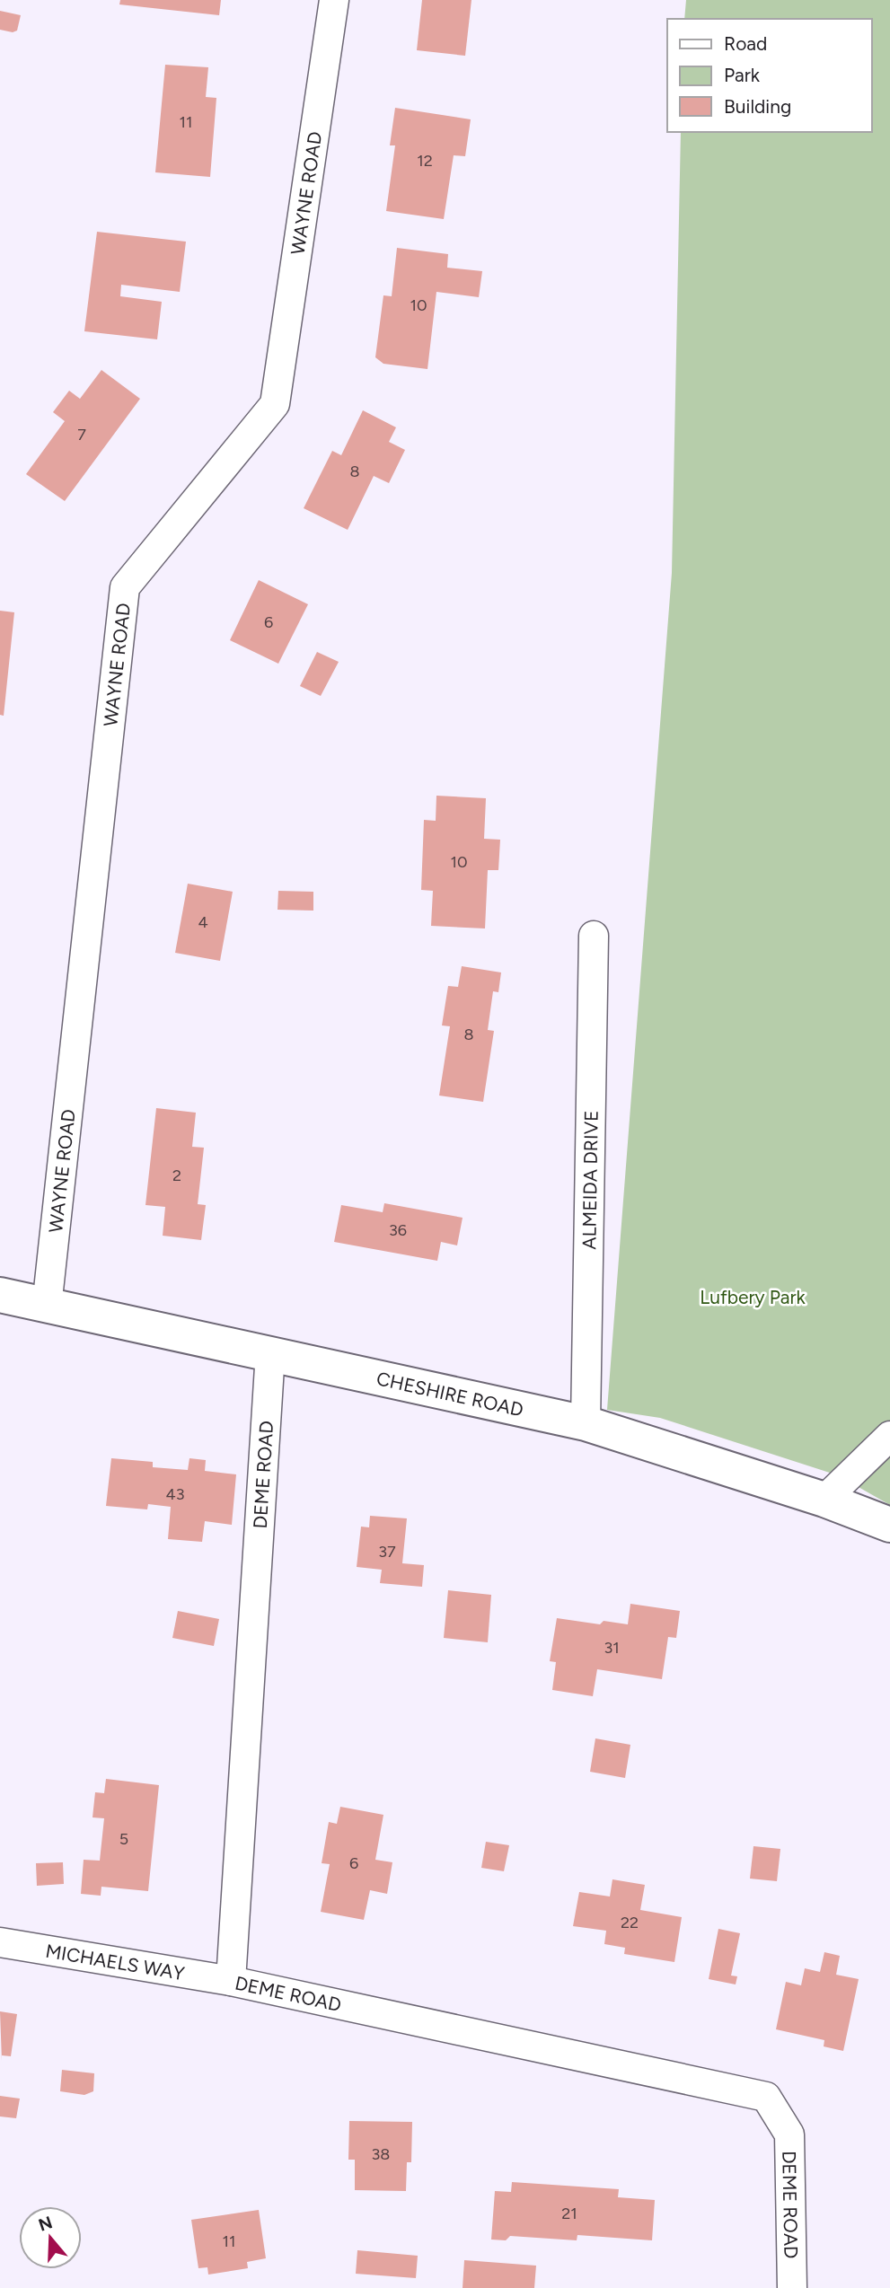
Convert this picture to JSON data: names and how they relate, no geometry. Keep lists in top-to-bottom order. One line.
{"streets":{"street":["WAYNE ROAD","ALMEIDA DRIVE","CHESHIRE ROAD","DEME ROAD","MICHAELS WAY"]},"crossings":[["WAYNE ROAD","CHESHIRE ROAD"],["ALMEIDA DRIVE","CHESHIRE ROAD"],["CHESHIRE ROAD","DEME ROAD"],["DEME ROAD","MICHAELS WAY"]],"parks":["Lufbery Park"],"house_numbers":["11","12","10","7","8","6","10","4","8","2","36","43","37","31","5","6","22","38","21","11"],"legend":["Road","Park","Building"],"north":"top"}
